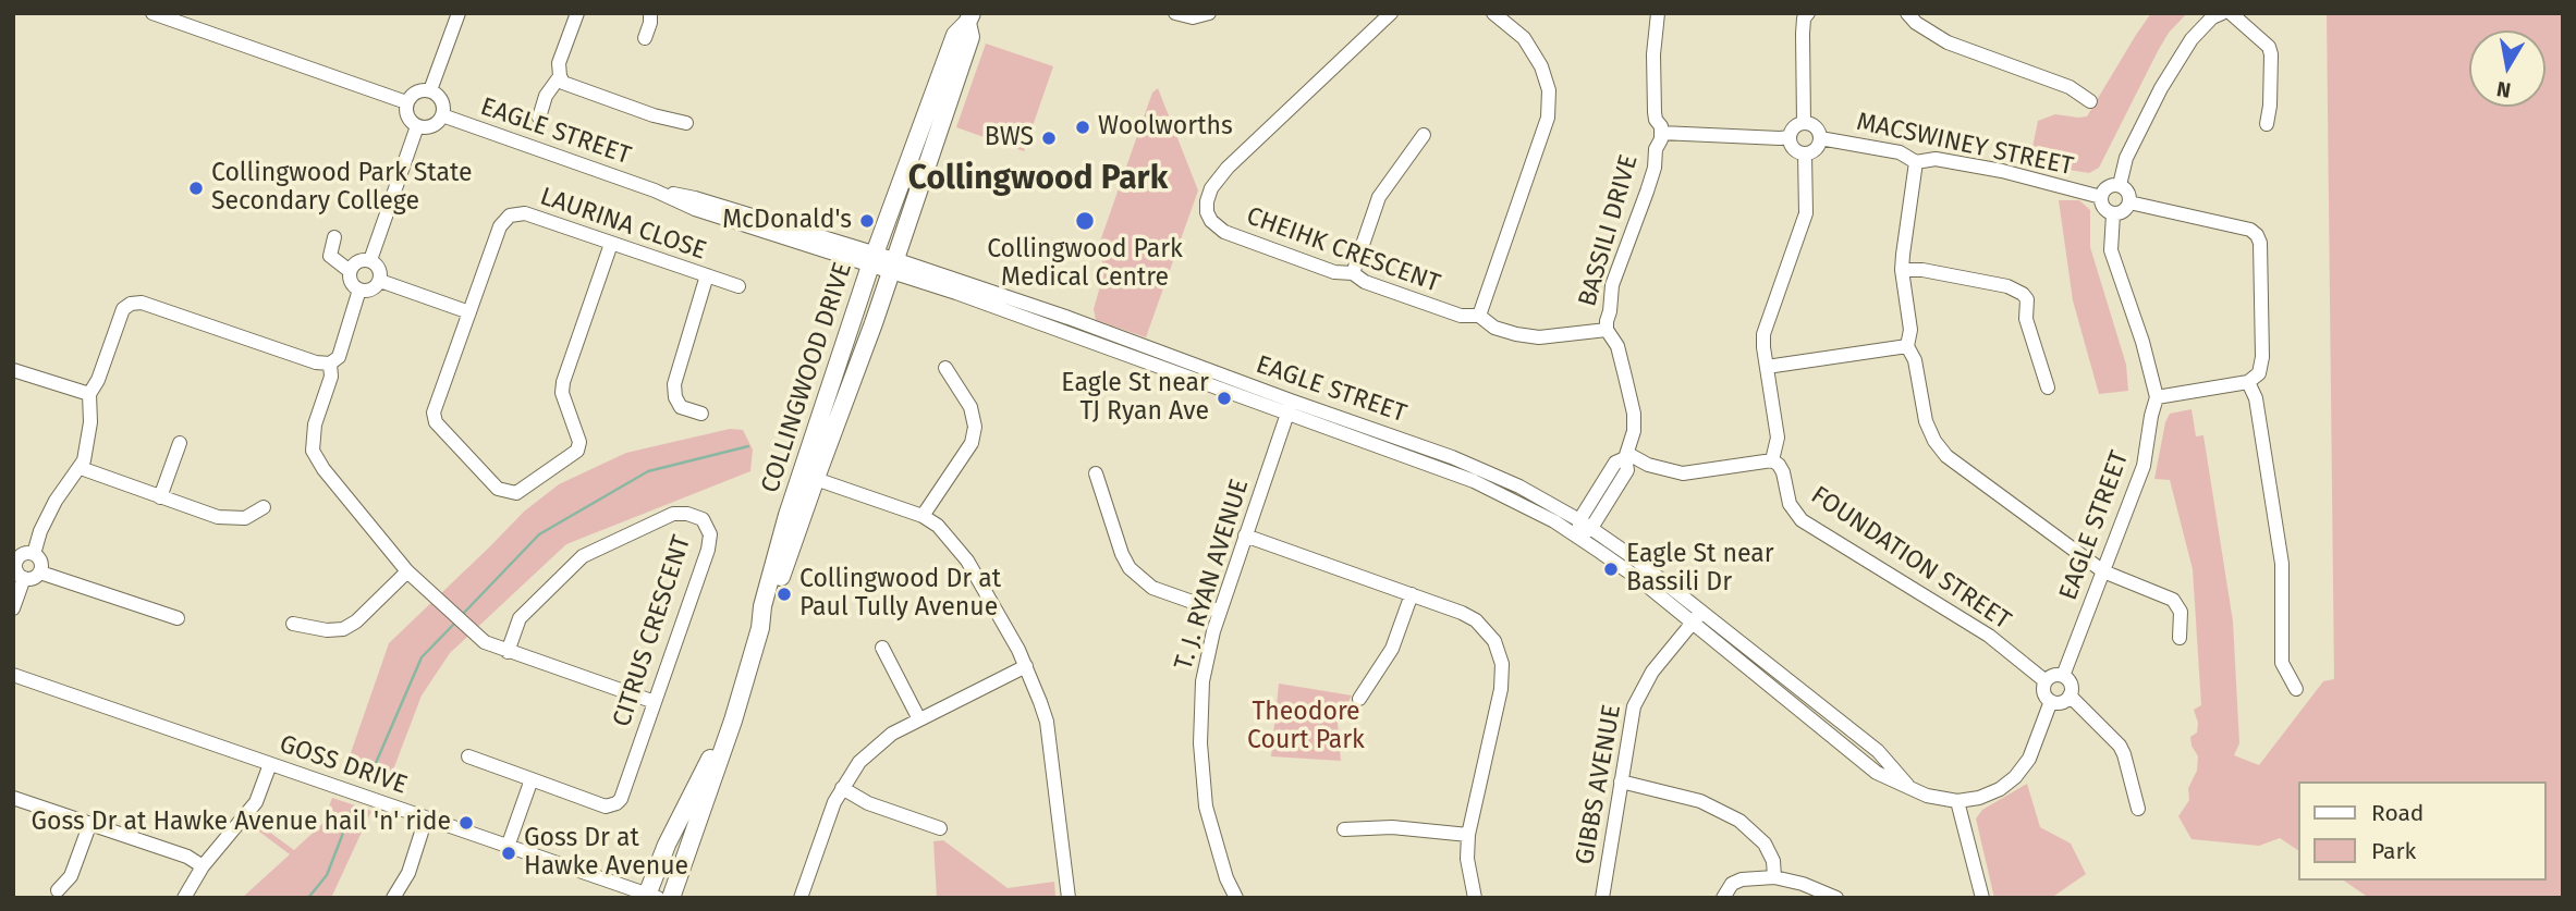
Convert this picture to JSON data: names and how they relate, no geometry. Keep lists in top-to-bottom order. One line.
{"streets":{"main road":["COLLINGWOOD DRIVE"],"street":["EAGLE STREET","MACSWINEY STREET","LAURINA CLOSE","BASSILI DRIVE","CHEIHK CRESCENT","FOUNDATION STREET","T. J. RYAN AVENUE","CITRUS CRESCENT","GOSS DRIVE","GIBBS AVENUE"]},"crossings":[["EAGLE STREET","MACSWINEY STREET"],["EAGLE STREET","BASSILI DRIVE"],["EAGLE STREET","COLLINGWOOD DRIVE"],["EAGLE STREET","FOUNDATION STREET"],["EAGLE STREET","T. J. RYAN AVENUE"],["EAGLE STREET","GIBBS AVENUE"],["BASSILI DRIVE","CHEIHK CRESCENT"],["COLLINGWOOD DRIVE","GOSS DRIVE"]],"districts":["Collingwood Park"],"parks":["Theodore Court Park"],"places":["Woolworths","BWS","Collingwood Park State Secondary College","McDonald's","Collingwood Park Medical Centre","Eagle St near TJ Ryan Ave","Eagle St near Bassili Dr","Collingwood Dr at Paul Tully Avenue","Goss Dr at Hawke Avenue hail 'n' ride","Goss Dr at Hawke Avenue"],"legend":["Road","Park"],"north":"bottom"}
